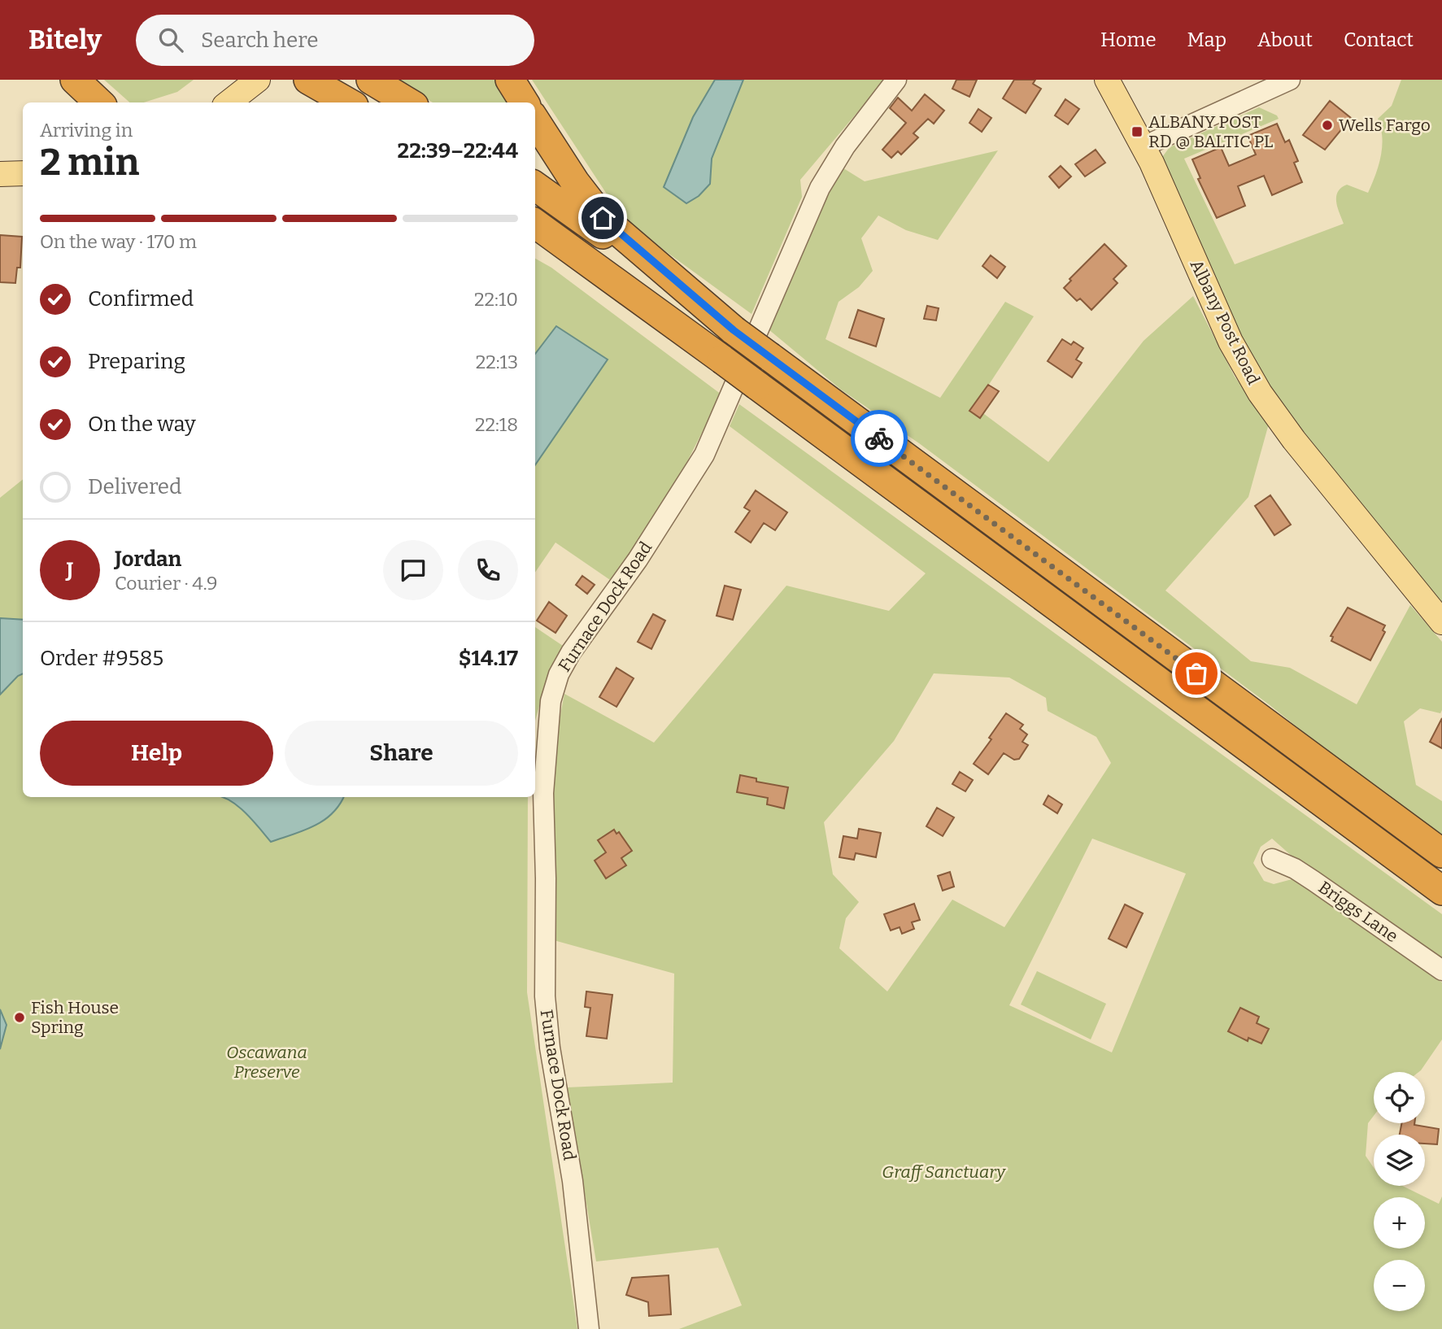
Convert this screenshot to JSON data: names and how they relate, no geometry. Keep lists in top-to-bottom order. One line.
{"streets":{"main road":["Albany Post Road"],"street":["Furnace Dock Road","Briggs Lane"]},"parks":["Oscawana Preserve","Graff Sanctuary"],"places":{"other":["Wells Fargo","Fish House Spring"],"transit":["ALBANY POST RD @ BALTIC PL"]},"page":{"header":"Bitely","search":"Search here","nav":["Home","Map","About","Contact"],"heading":["2 min","Arriving in","22:39–22:44"],"panel":["Jordan","Courier · 4.9","Order #9585","$14.17"],"bar":"On the way · 170 m","list":[["Confirmed","22:10"],["Preparing","22:13"],["On the way","22:18"],"Delivered"],"round":"J","buttons":["Help","Share"],"map_buttons":["+","−"]}}
